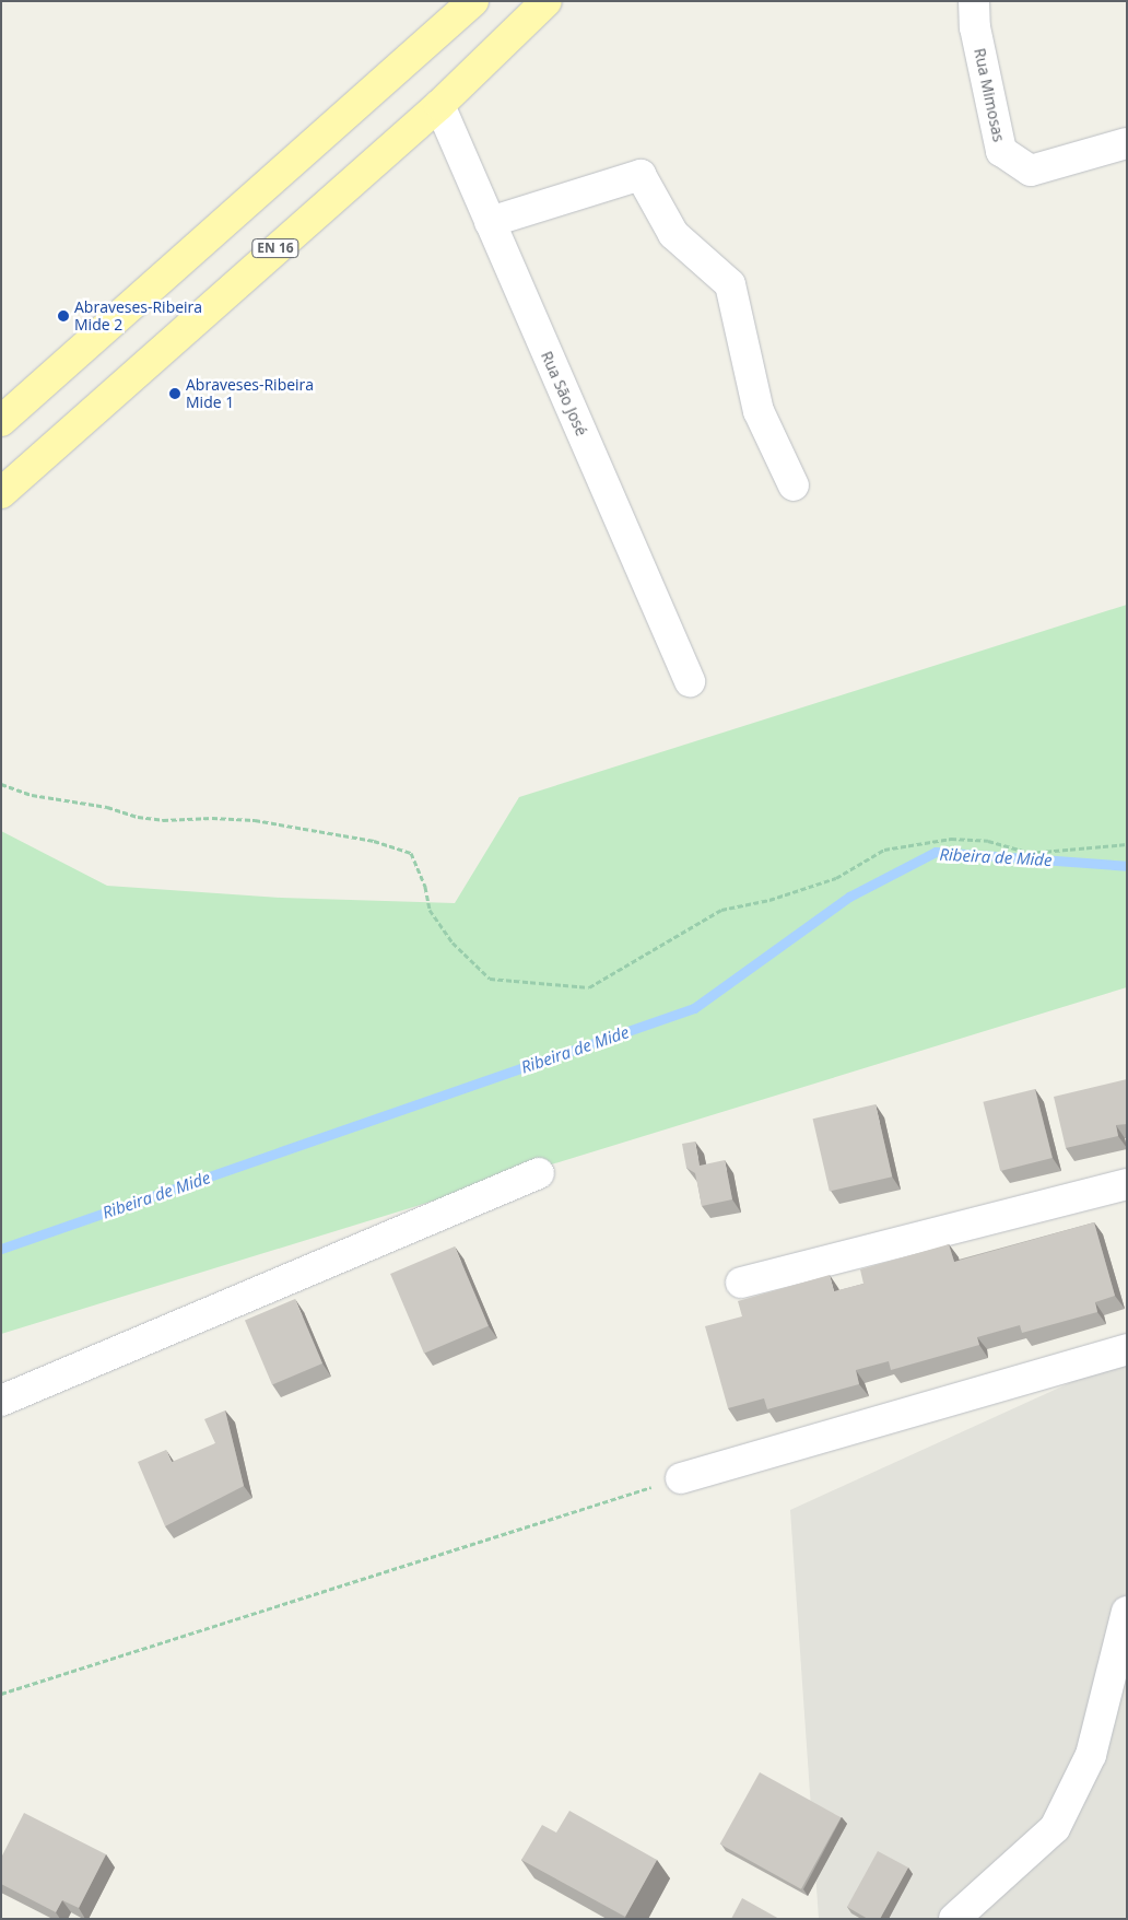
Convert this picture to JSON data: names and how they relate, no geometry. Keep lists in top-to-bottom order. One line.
{"streets":{"main road":["EN 16"],"street":["Rua Mimosas","Rua São José"]},"crossings":[["EN 16","Rua São José"]],"water":["Ribeira de Mide"],"places":["Abraveses-Ribeira Mide 2","Abraveses-Ribeira Mide 1"]}
